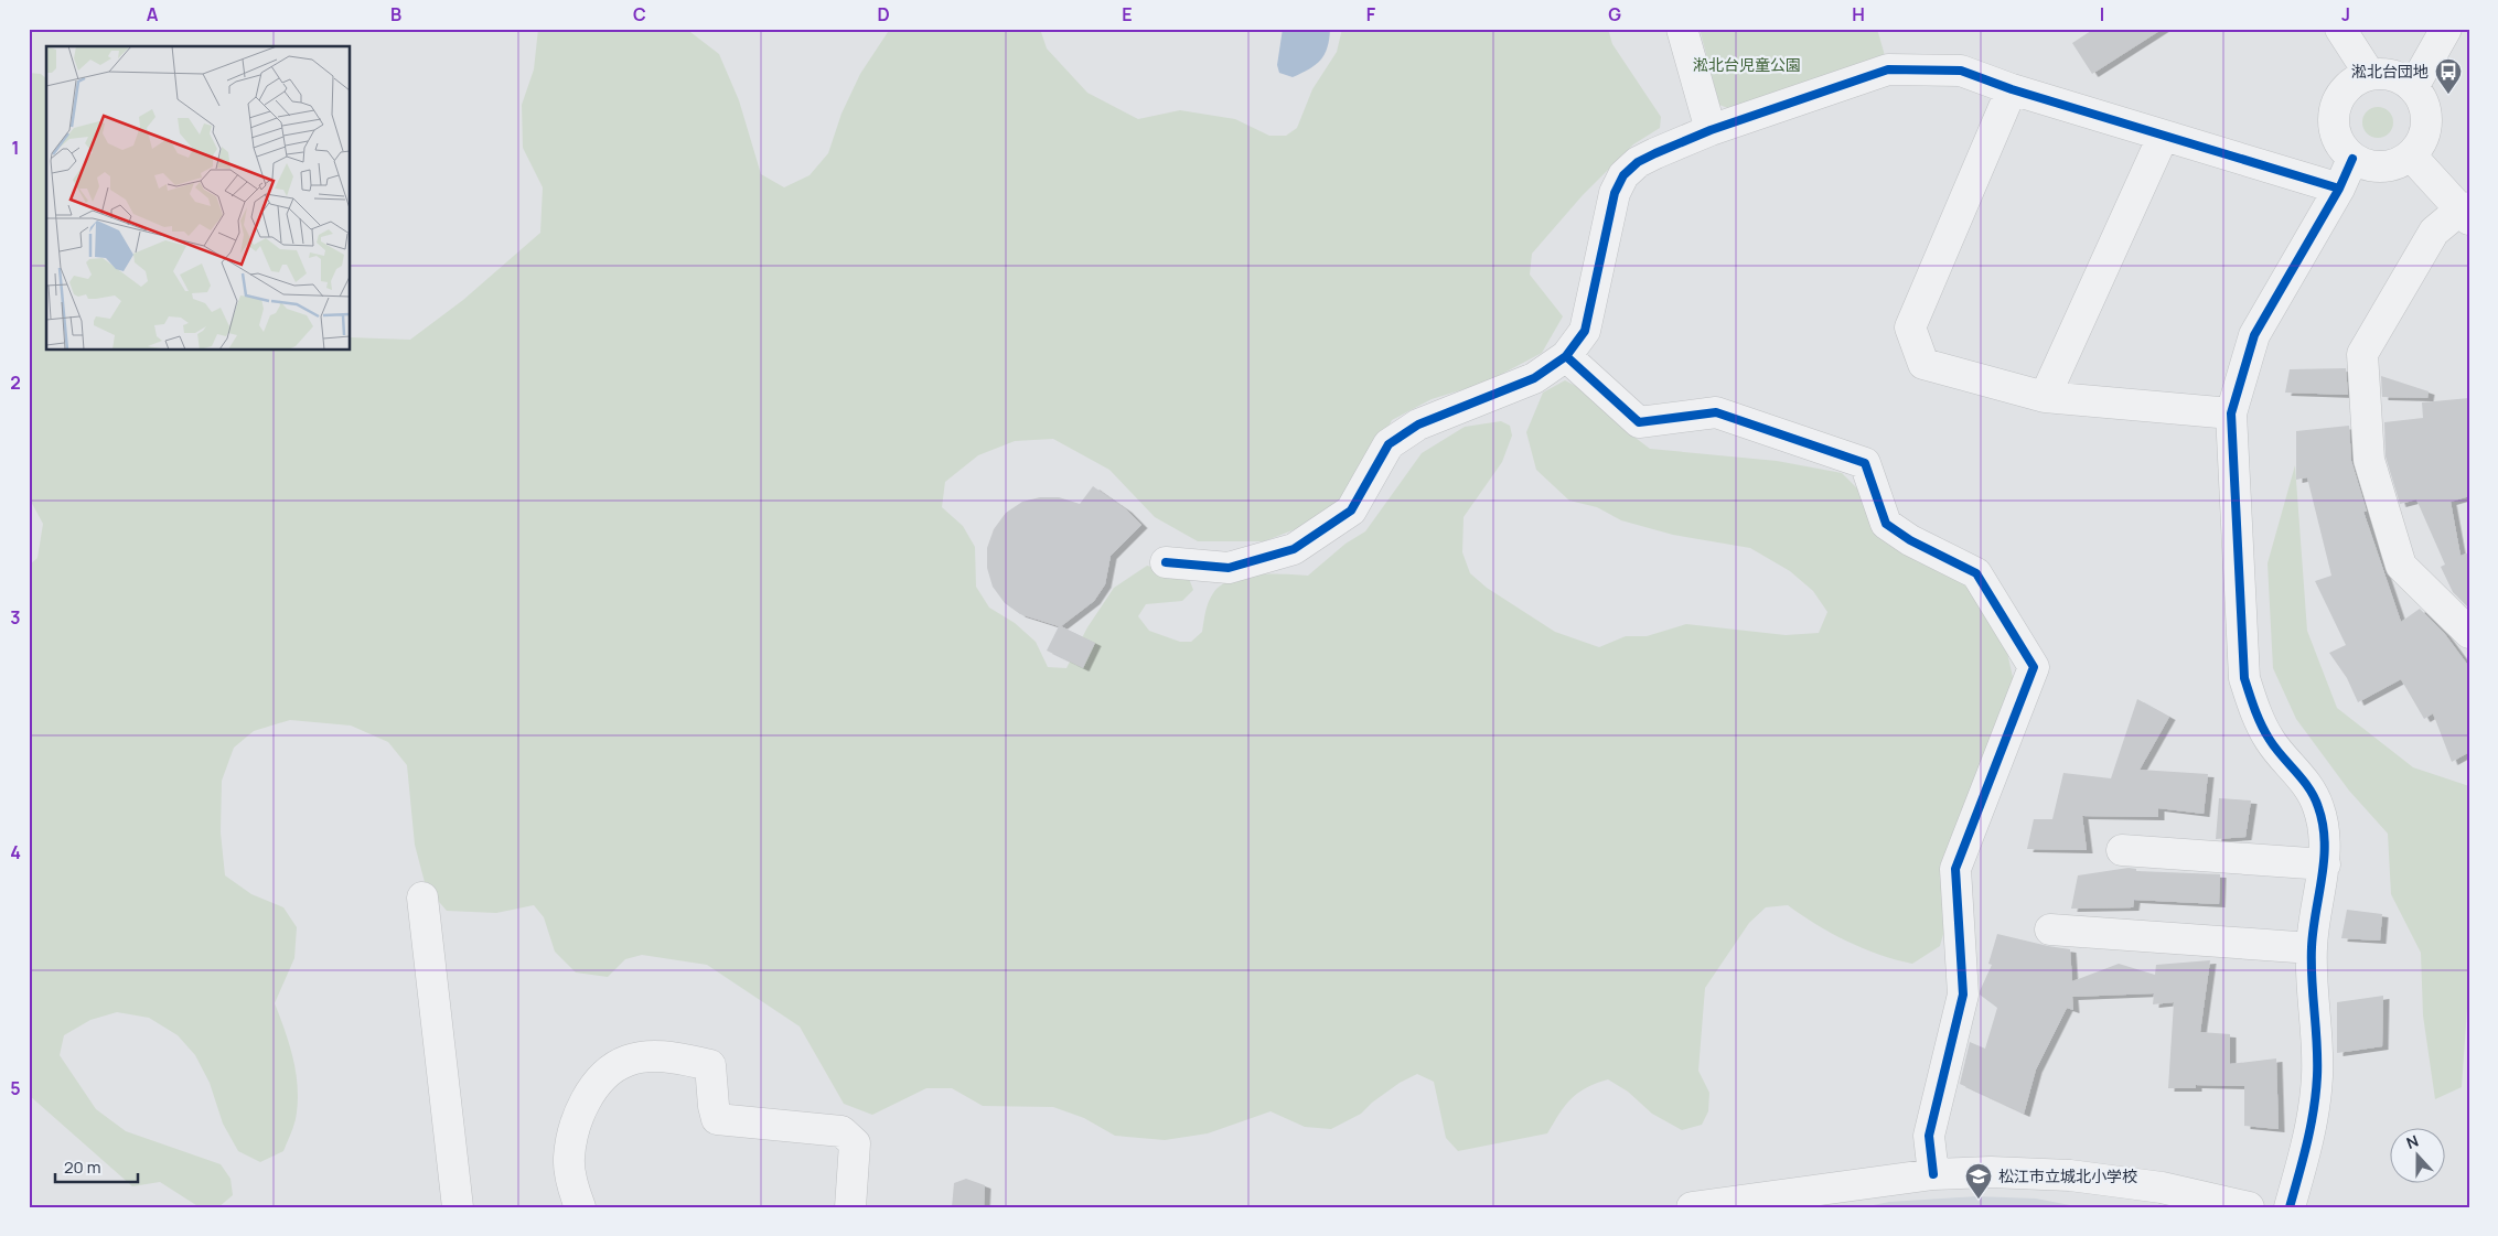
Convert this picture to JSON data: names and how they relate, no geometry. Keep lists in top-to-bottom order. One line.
{"parks":["淞北台児童公園"],"places":{"bus stop":["淞北台団地"],"school or university":["松江市立城北小学校"]},"scale_bar":"20 m","north":"top","grid":{"columns":["A","B","C","D","E","F","G","H","I","J"],"rows":["1","2","3","4","5"]}}
